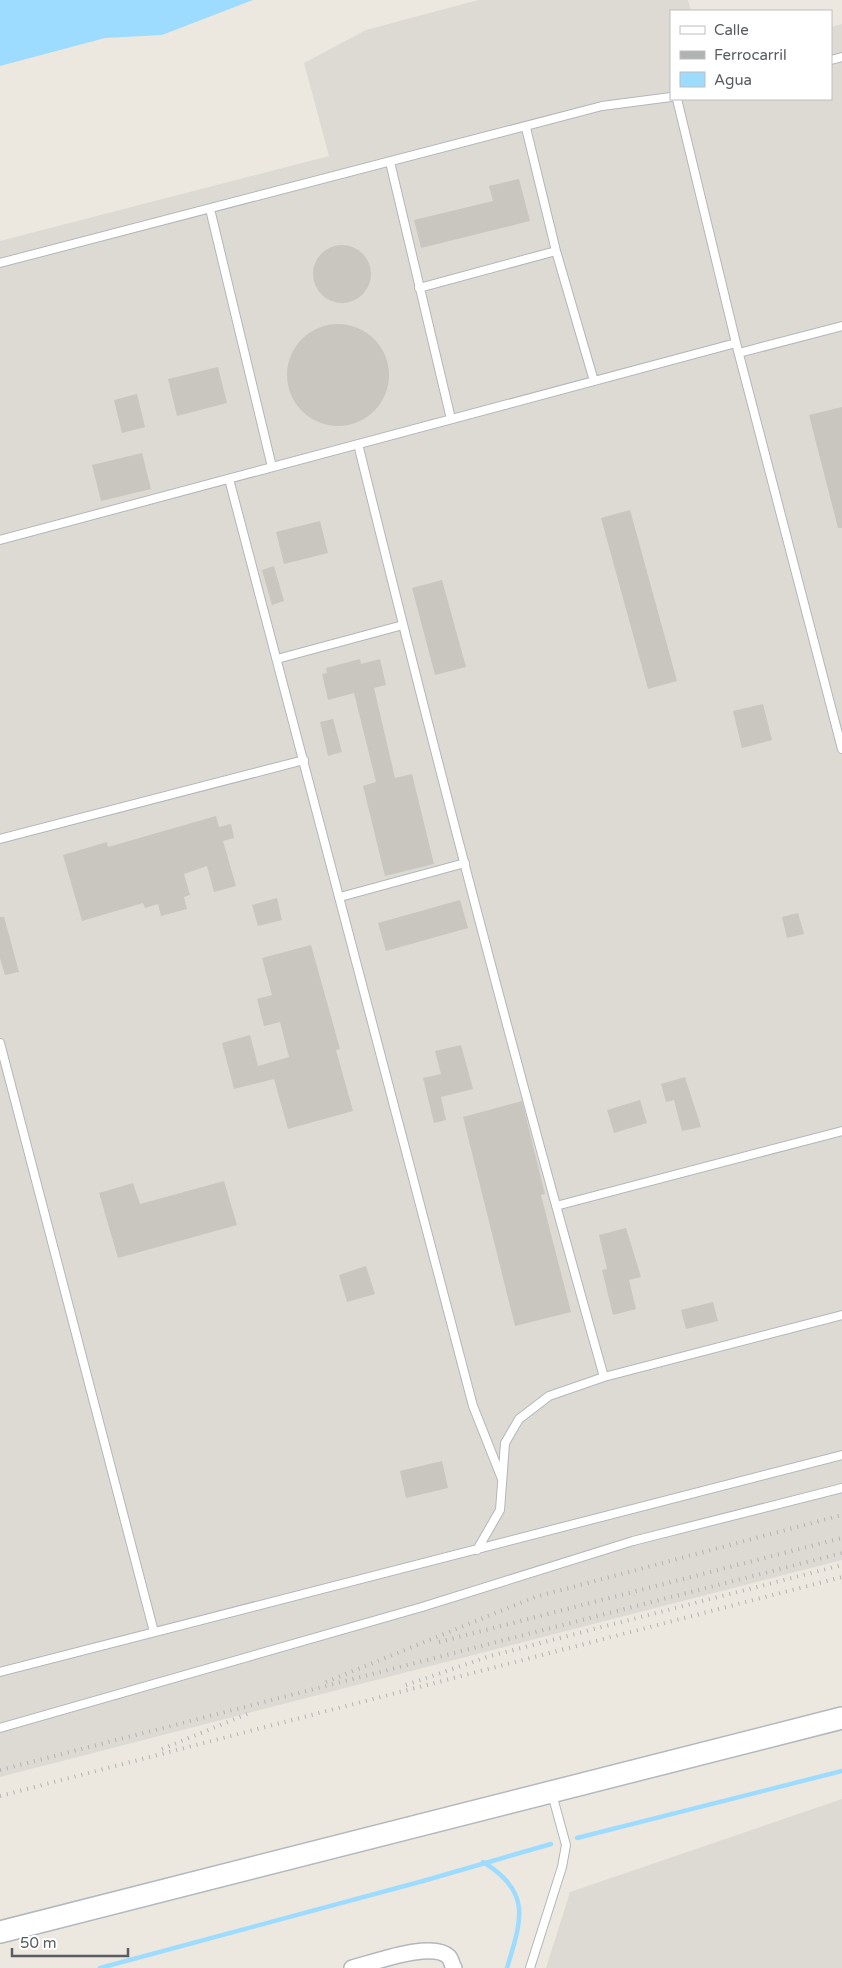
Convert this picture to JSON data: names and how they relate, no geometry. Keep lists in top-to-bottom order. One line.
{"legend":["Calle","Ferrocarril","Agua"],"scale_bar":"50 m"}
